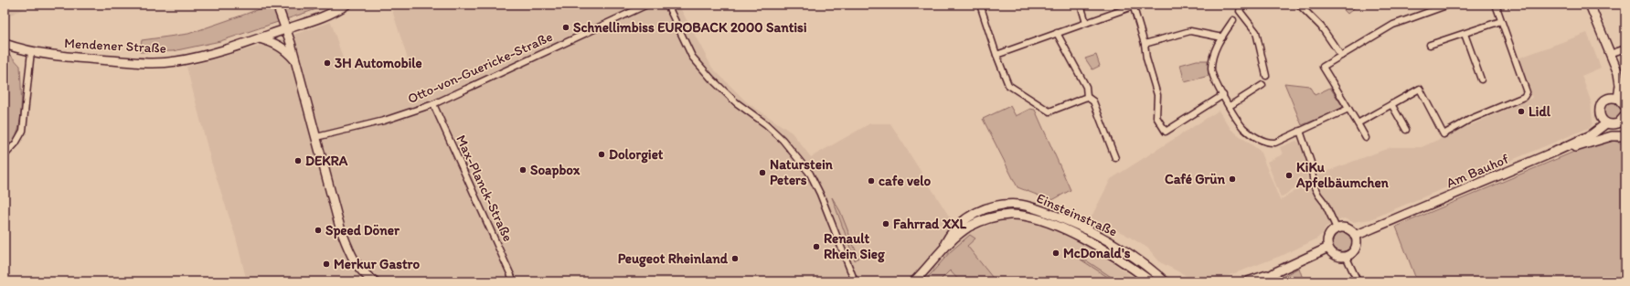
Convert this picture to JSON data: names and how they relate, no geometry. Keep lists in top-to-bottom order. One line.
{"streets":{"street":["Mendener Straße","Otto-von-Guericke-Straße","Am Bauhof","Max-Planck-Straße","Einsteinstraße"]},"crossings":[["Otto-von-Guericke-Straße","Max-Planck-Straße"]],"places":["Schnellimbiss EUROBACK 2000 Santisi","3H Automobile","Lidl","Dolorgiet","DEKRA","Soapbox","Naturstein Peters","KiKu Apfelbäumchen","Café Grün","cafe velo","Fahrrad XXL","Speed Döner","Renault Rhein Sieg","McDonald's","Peugeot Rheinland","Merkur Gastro"]}
